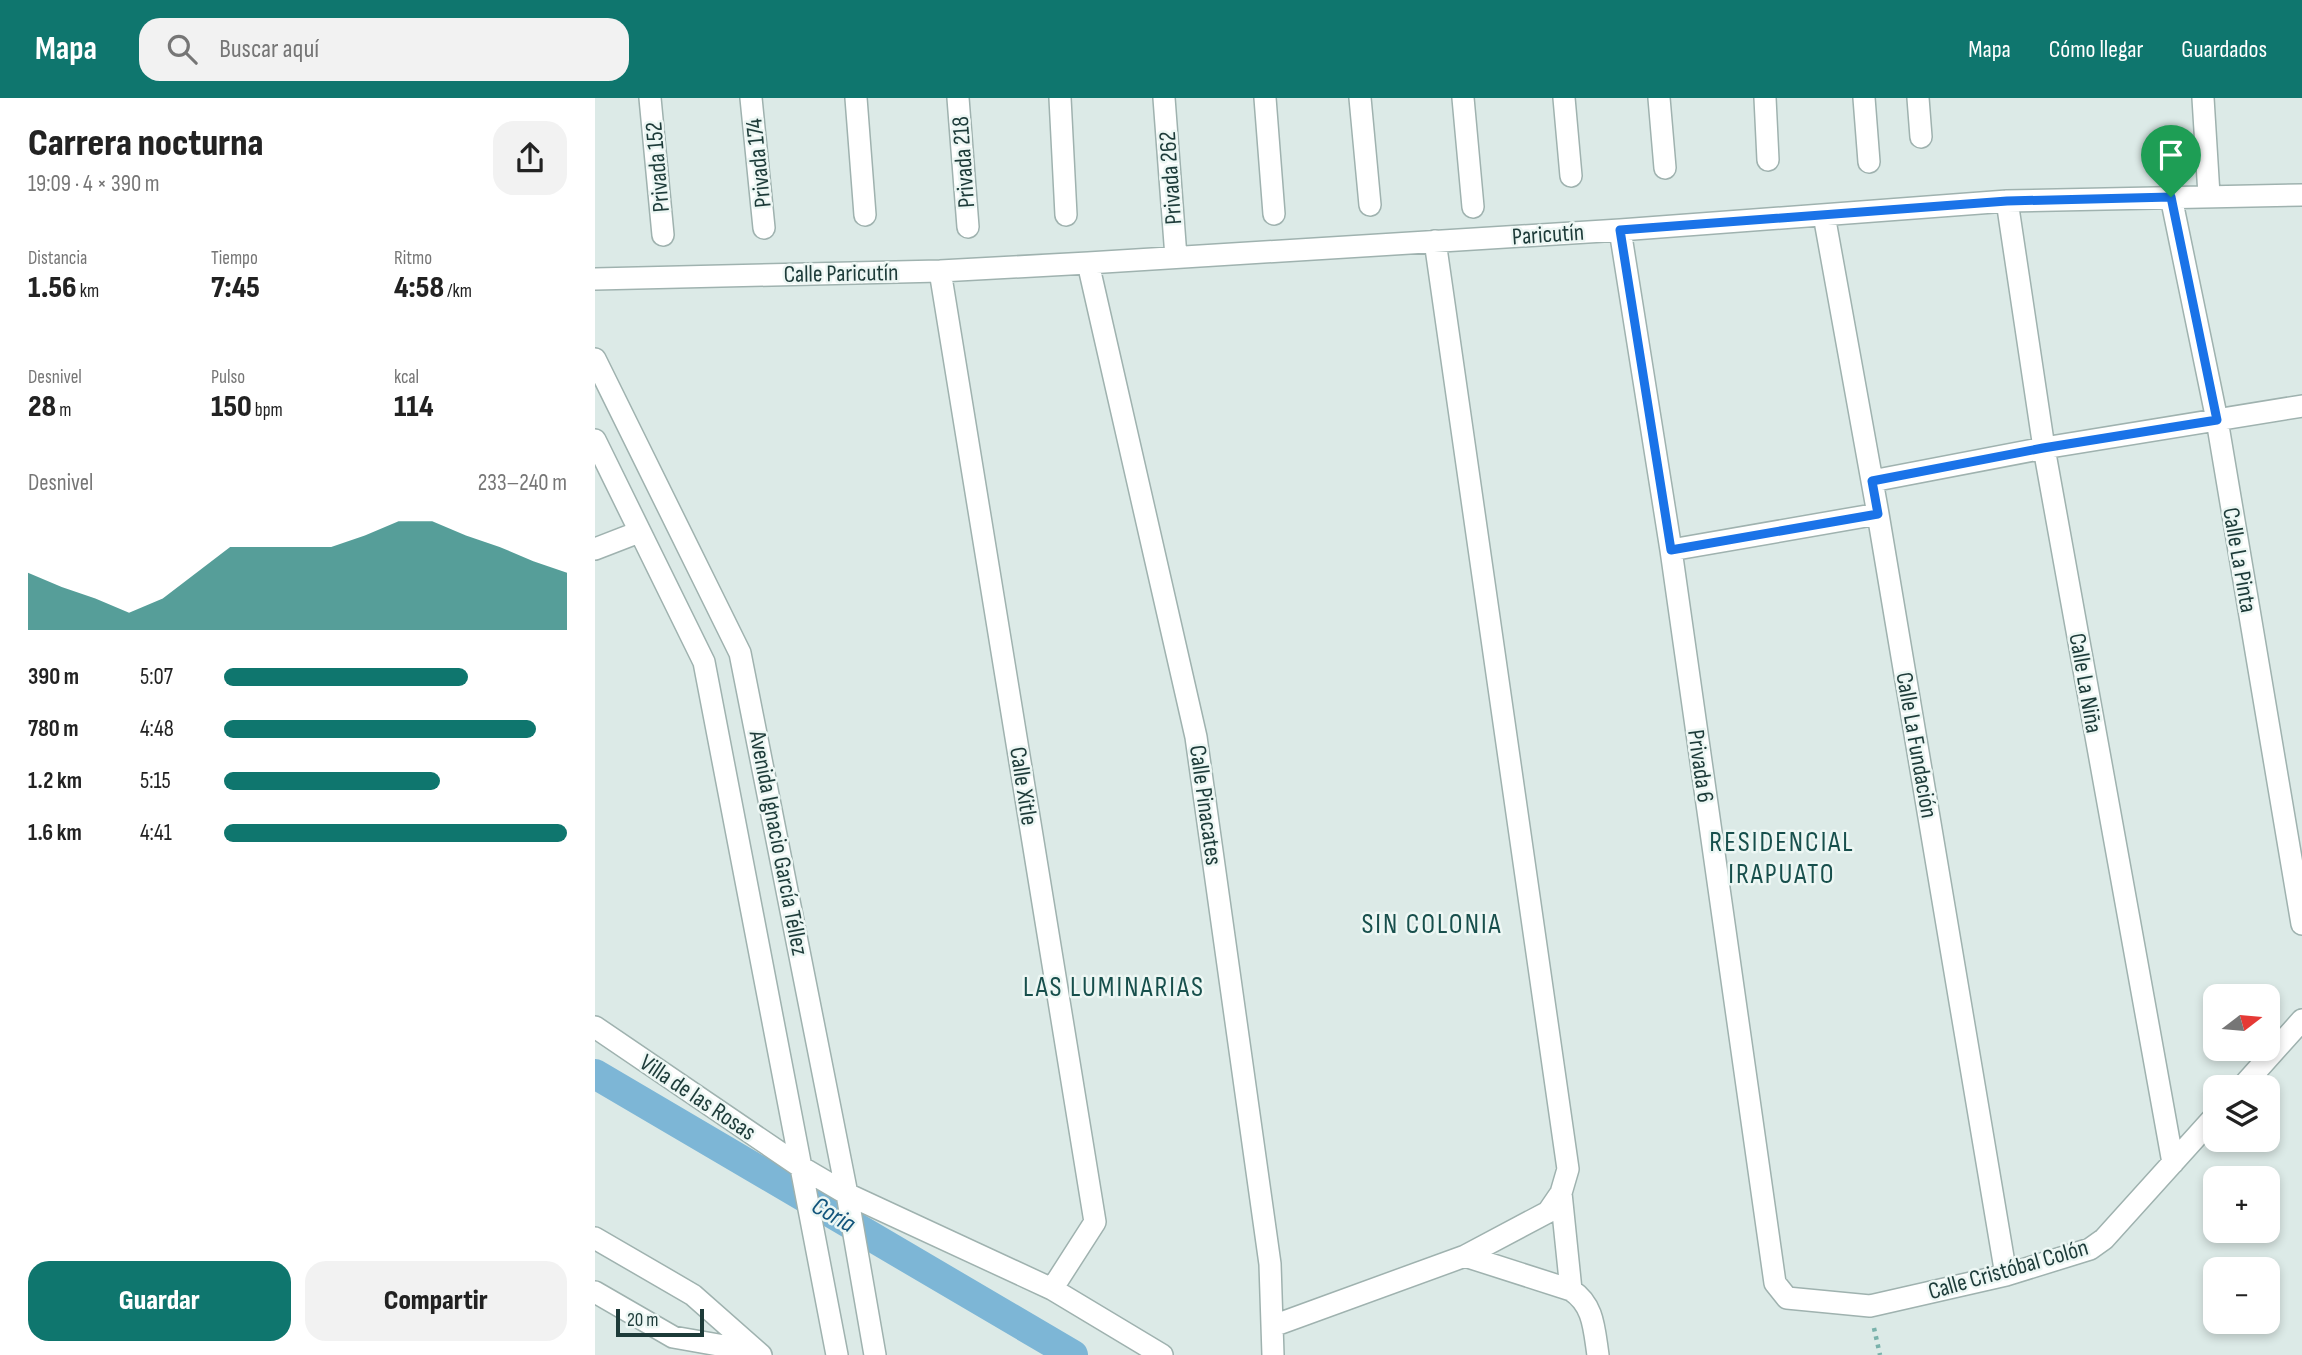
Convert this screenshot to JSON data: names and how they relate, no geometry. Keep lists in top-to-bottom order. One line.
{"streets":{"street":["Privada 218","Privada 174","Privada 152","Privada 262","Paricutín","Calle Paricutín","Calle La Pinta","Calle La Niña","Calle La Fundación","Privada 6","Calle Xitle","Calle Pinacates","Avenida Ignacio García Téllez","Villa de las Rosas","Calle Cristóbal Colón"]},"crossings":[["Privada 262","Paricutín"],["Paricutín","Calle Paricutín"],["Paricutín","Calle La Pinta"],["Paricutín","Calle La Niña"],["Paricutín","Calle La Fundación"],["Paricutín","Privada 6"],["Paricutín","Calle Pinacates"],["Calle Paricutín","Calle Xitle"],["Calle Paricutín","Calle Pinacates"],["Calle La Niña","Calle Cristóbal Colón"],["Calle La Fundación","Calle Cristóbal Colón"],["Privada 6","Calle Cristóbal Colón"],["Calle Xitle","Villa de las Rosas"],["Avenida Ignacio García Téllez","Villa de las Rosas"]],"districts":["RESIDENCIAL IRAPUATO","SIN COLONIA","LAS LUMINARIAS"],"water":["Coria"],"scale_bar":"20 m","north":"right","page":{"header":"Mapa","search":"Buscar aquí","nav":["Mapa","Cómo llegar","Guardados"],"heading":["Carrera nocturna","19:09 · 4 × 390 m"],"stats":[["Distancia","1.56 km"],["Tiempo","7:45"],["Ritmo","4:58 /km"],["Desnivel","28 m"],["Pulso","150 bpm"],["kcal","114"]],"chart":["Desnivel","233–240 m"],"list":[{"name":"390 m","note":"5:07"},{"name":"780 m","note":"4:48"},{"name":"1.2 km","note":"5:15"},{"name":"1.6 km","note":"4:41"}],"map_buttons":["+","−"],"buttons":["Guardar","Compartir"],"scale":"20 m"}}
